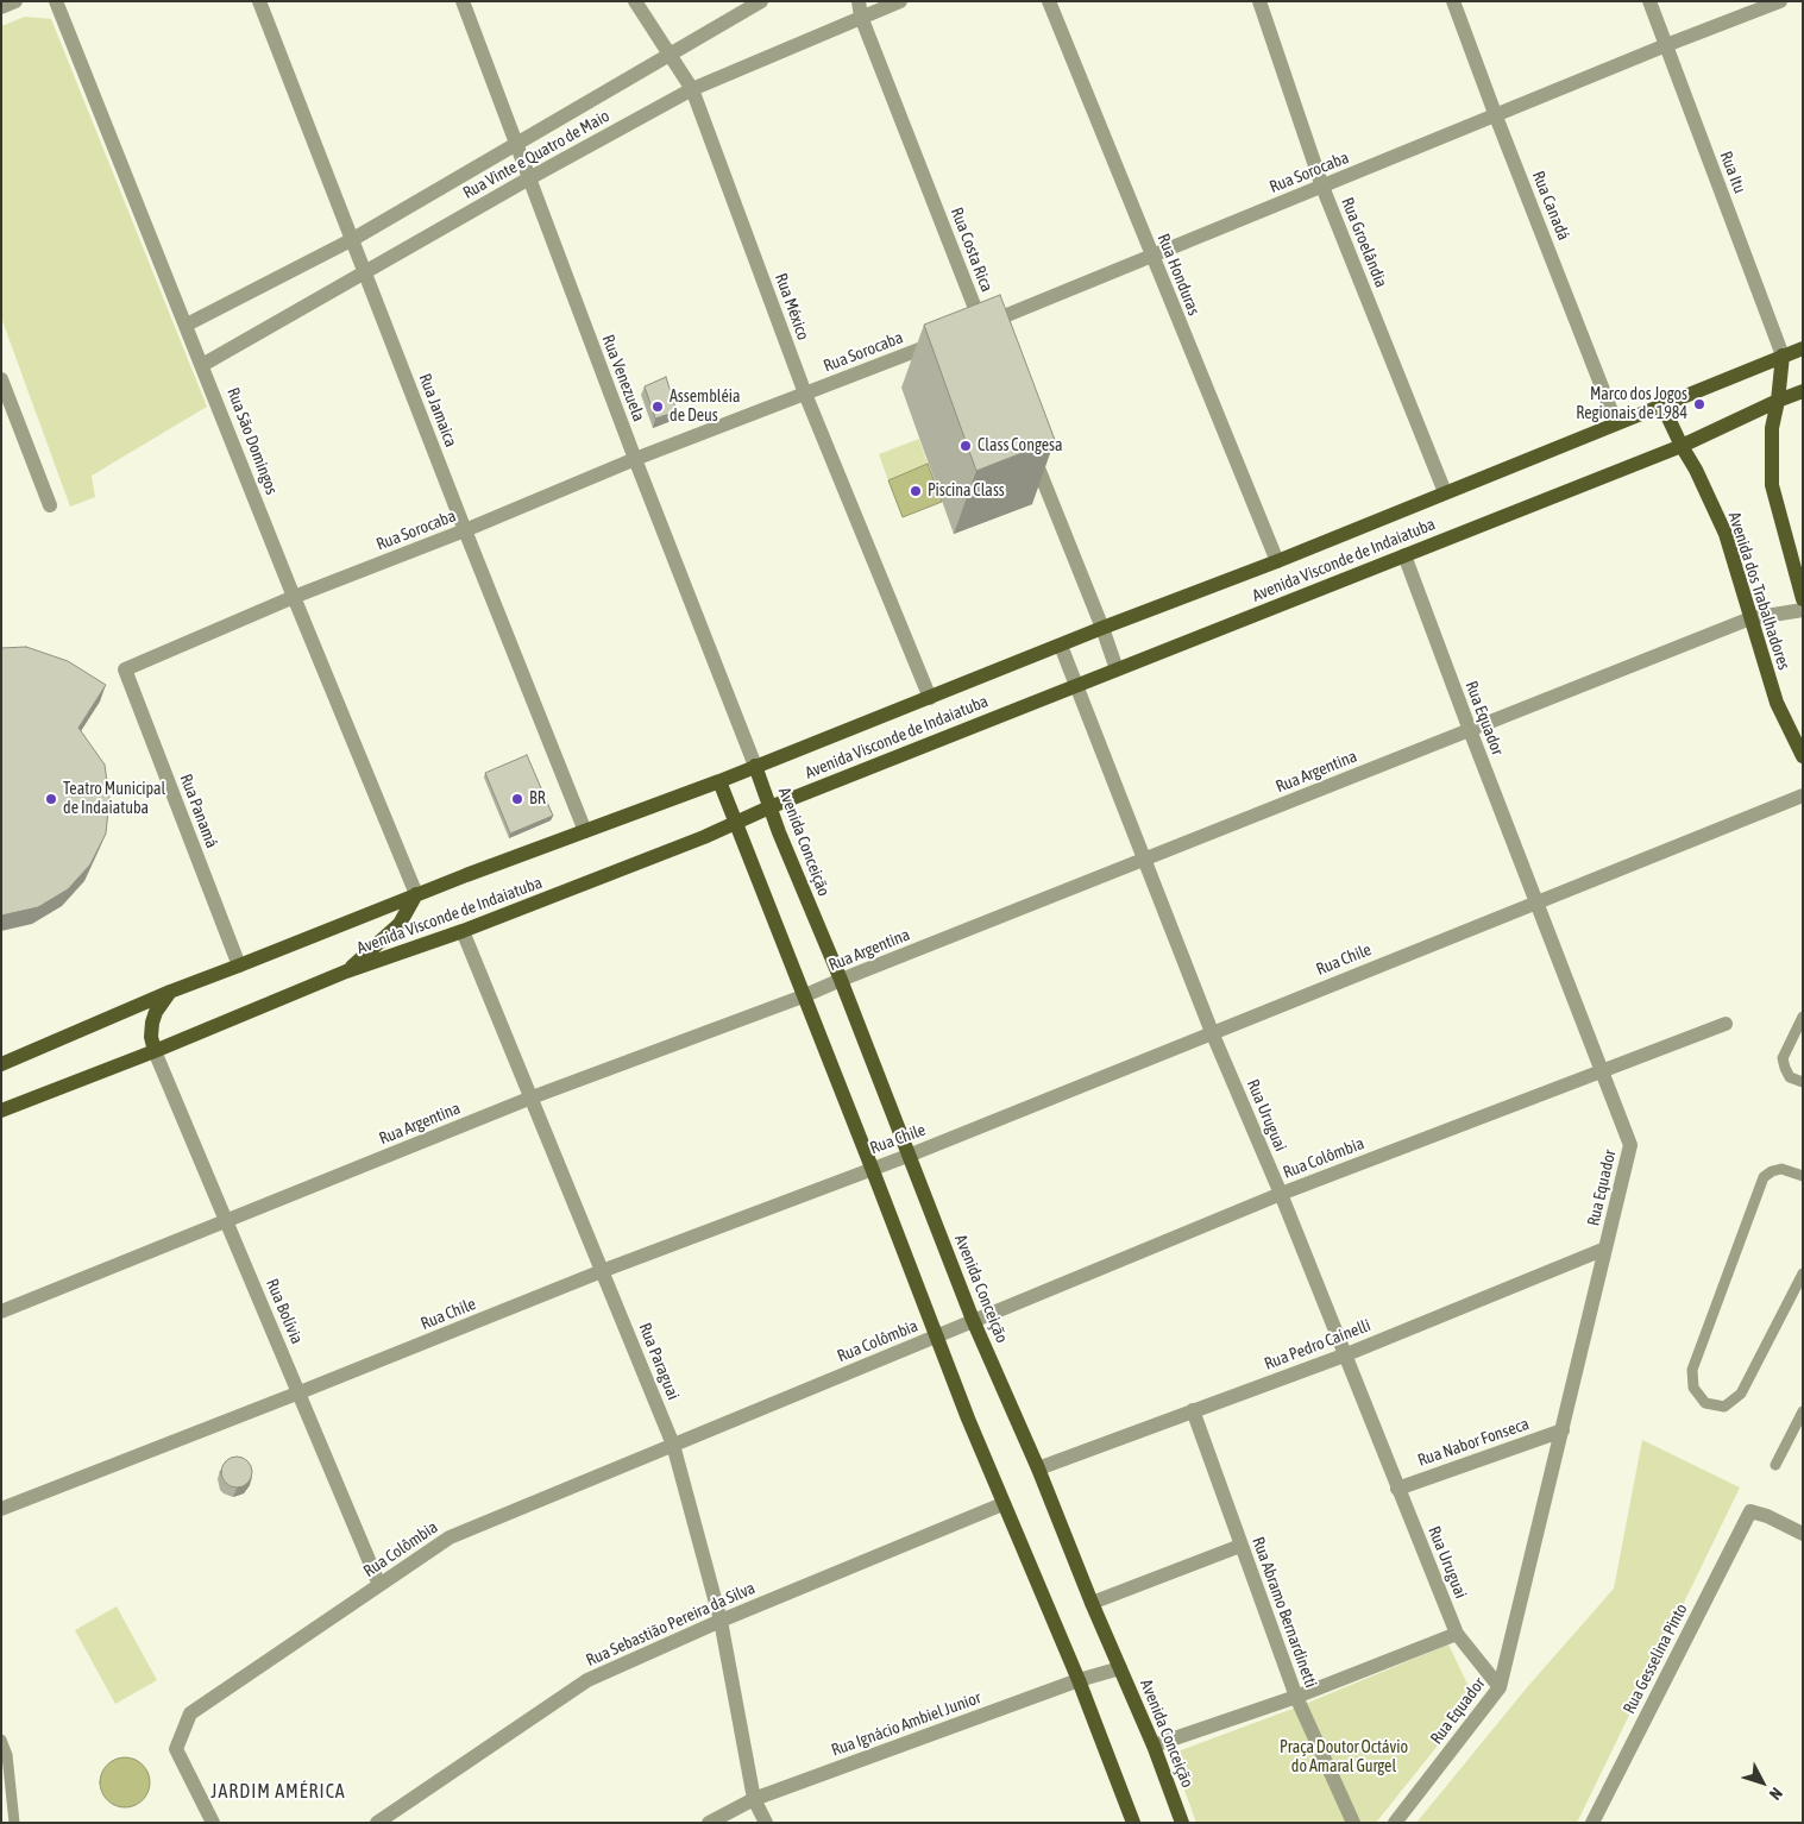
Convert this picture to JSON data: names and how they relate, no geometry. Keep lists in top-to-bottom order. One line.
{"streets":{"main road":["Avenida Visconde de Indaiatuba","Avenida dos Trabalhadores","Avenida Conceição"],"street":["Rua Vinte e Quatro de Maio","Rua Sorocaba","Rua Itu","Rua Canadá","Rua Groelândia","Rua Costa Rica","Rua Honduras","Rua México","Rua Venezuela","Rua Jamaica","Rua São Domingos","Rua Equador","Rua Argentina","Rua Panamá","Rua Chile","Rua Uruguai","Rua Colômbia","Rua Bolívia","Rua Pedro Cainelli","Rua Paraguai","Rua Nabor Fonseca","Rua Abramo Bernardinetti","Rua Sebastião Pereira da Silva","Rua Gesselina Pinto","Rua Ignácio Ambiel Junior"]},"crossings":[["Rua Vinte e Quatro de Maio","Rua Costa Rica"],["Rua Vinte e Quatro de Maio","Rua México"],["Rua Vinte e Quatro de Maio","Rua Venezuela"],["Rua Vinte e Quatro de Maio","Rua Jamaica"],["Rua Vinte e Quatro de Maio","Rua São Domingos"],["Rua Sorocaba","Rua Itu"],["Rua Sorocaba","Rua Canadá"],["Rua Sorocaba","Rua Groelândia"],["Rua Sorocaba","Rua Costa Rica"],["Rua Sorocaba","Rua Honduras"],["Rua Sorocaba","Rua México"],["Rua Sorocaba","Rua Venezuela"],["Rua Sorocaba","Rua Jamaica"],["Rua Sorocaba","Rua São Domingos"],["Rua Sorocaba","Rua Panamá"],["Rua Itu","Avenida Visconde de Indaiatuba"],["Rua Canadá","Avenida Visconde de Indaiatuba"],["Rua Groelândia","Avenida Visconde de Indaiatuba"],["Rua Honduras","Avenida Visconde de Indaiatuba"],["Rua México","Avenida Visconde de Indaiatuba"],["Rua Venezuela","Avenida Visconde de Indaiatuba"],["Rua Venezuela","Avenida Conceição"],["Rua Jamaica","Avenida Visconde de Indaiatuba"],["Rua São Domingos","Avenida Visconde de Indaiatuba"],["Avenida Visconde de Indaiatuba","Avenida dos Trabalhadores"],["Avenida Visconde de Indaiatuba","Rua Equador"],["Avenida Visconde de Indaiatuba","Rua Panamá"],["Avenida Visconde de Indaiatuba","Avenida Conceição"],["Avenida Visconde de Indaiatuba","Rua Uruguai"],["Avenida Visconde de Indaiatuba","Rua Bolívia"],["Avenida Visconde de Indaiatuba","Rua Paraguai"],["Avenida dos Trabalhadores","Rua Argentina"],["Rua Equador","Rua Argentina"],["Rua Equador","Rua Chile"],["Rua Equador","Rua Uruguai"],["Rua Equador","Rua Colômbia"],["Rua Equador","Rua Pedro Cainelli"],["Rua Equador","Rua Nabor Fonseca"],["Rua Argentina","Avenida Conceição"],["Rua Argentina","Rua Uruguai"],["Rua Argentina","Rua Bolívia"],["Rua Argentina","Rua Paraguai"],["Avenida Conceição","Rua Chile"],["Avenida Conceição","Rua Colômbia"],["Avenida Conceição","Rua Pedro Cainelli"],["Avenida Conceição","Rua Ignácio Ambiel Junior"],["Rua Chile","Rua Uruguai"],["Rua Chile","Rua Bolívia"],["Rua Chile","Rua Paraguai"],["Rua Uruguai","Rua Colômbia"],["Rua Uruguai","Rua Pedro Cainelli"],["Rua Uruguai","Rua Nabor Fonseca"],["Rua Colômbia","Rua Bolívia"],["Rua Colômbia","Rua Paraguai"],["Rua Pedro Cainelli","Rua Abramo Bernardinetti"],["Rua Paraguai","Rua Sebastião Pereira da Silva"],["Rua Paraguai","Rua Ignácio Ambiel Junior"]],"districts":["JARDIM AMÉRICA"],"parks":["Praça Doutor Octávio do Amaral Gurgel"],"places":["Marco dos Jogos Regionais de 1984","Assembléia de Deus","Class Congesa","Piscina Class","Teatro Municipal de Indaiatuba","BR"],"north":"bottom right"}
